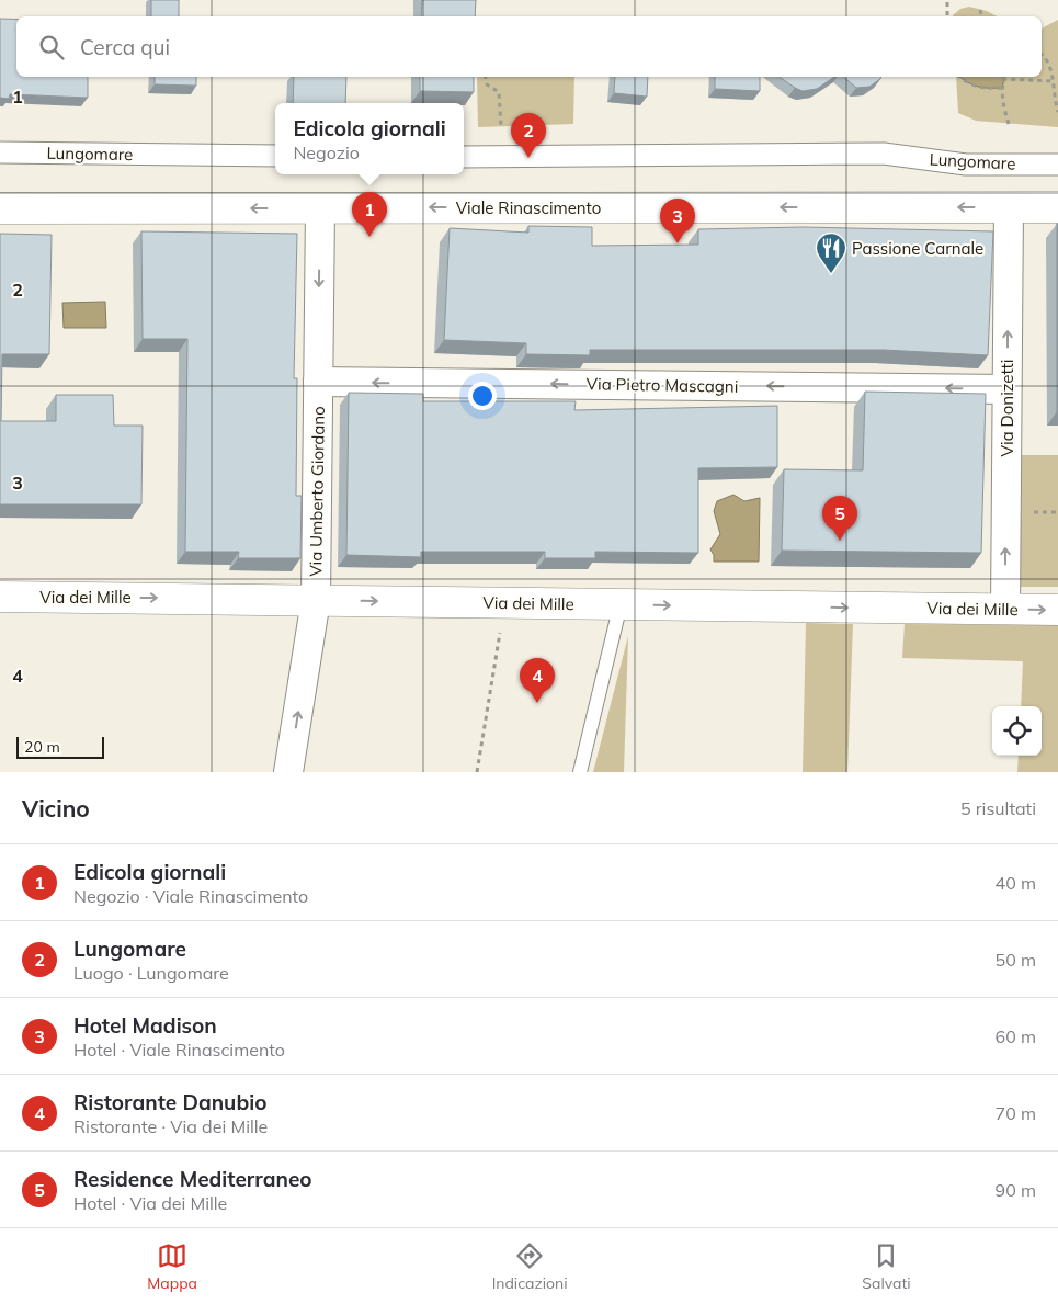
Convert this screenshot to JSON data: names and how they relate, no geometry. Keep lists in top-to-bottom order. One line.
{"streets":{"street":["Lungomare","Viale Rinascimento","Via Pietro Mascagni","Via Donizetti","Via Umberto Giordano","Via dei Mille"]},"crossings":[["Viale Rinascimento","Via Donizetti"],["Viale Rinascimento","Via Umberto Giordano"],["Via Pietro Mascagni","Via Donizetti"],["Via Pietro Mascagni","Via Umberto Giordano"],["Via Donizetti","Via dei Mille"],["Via Umberto Giordano","Via dei Mille"]],"one_way":["Viale Rinascimento","Via Pietro Mascagni","Via Donizetti","Via dei Mille"],"places":{"restaurant":["Passione Carnale"]},"scale_bar":"20 m","page":{"search":"Cerca qui","popup":["Edicola giornali","Negozio"],"pins":["2","1","3","5","4"],"scale":"20 m","heading":["Vicino","5 risultati"],"list":[{"mark":"1","name":"Edicola giornali","note":"Negozio · Viale Rinascimento","value":"40 m"},{"mark":"2","name":"Lungomare","note":"Luogo · Lungomare","value":"50 m"},{"mark":"3","name":"Hotel Madison","note":"Hotel · Viale Rinascimento","value":"60 m"},{"mark":"4","name":"Ristorante Danubio","note":"Ristorante · Via dei Mille","value":"70 m"},{"mark":"5","name":"Residence Mediterraneo","note":"Hotel · Via dei Mille","value":"90 m"}],"nav":["Mappa","Indicazioni","Salvati"]},"grid":{"rows":["1","2","3","4"]}}
